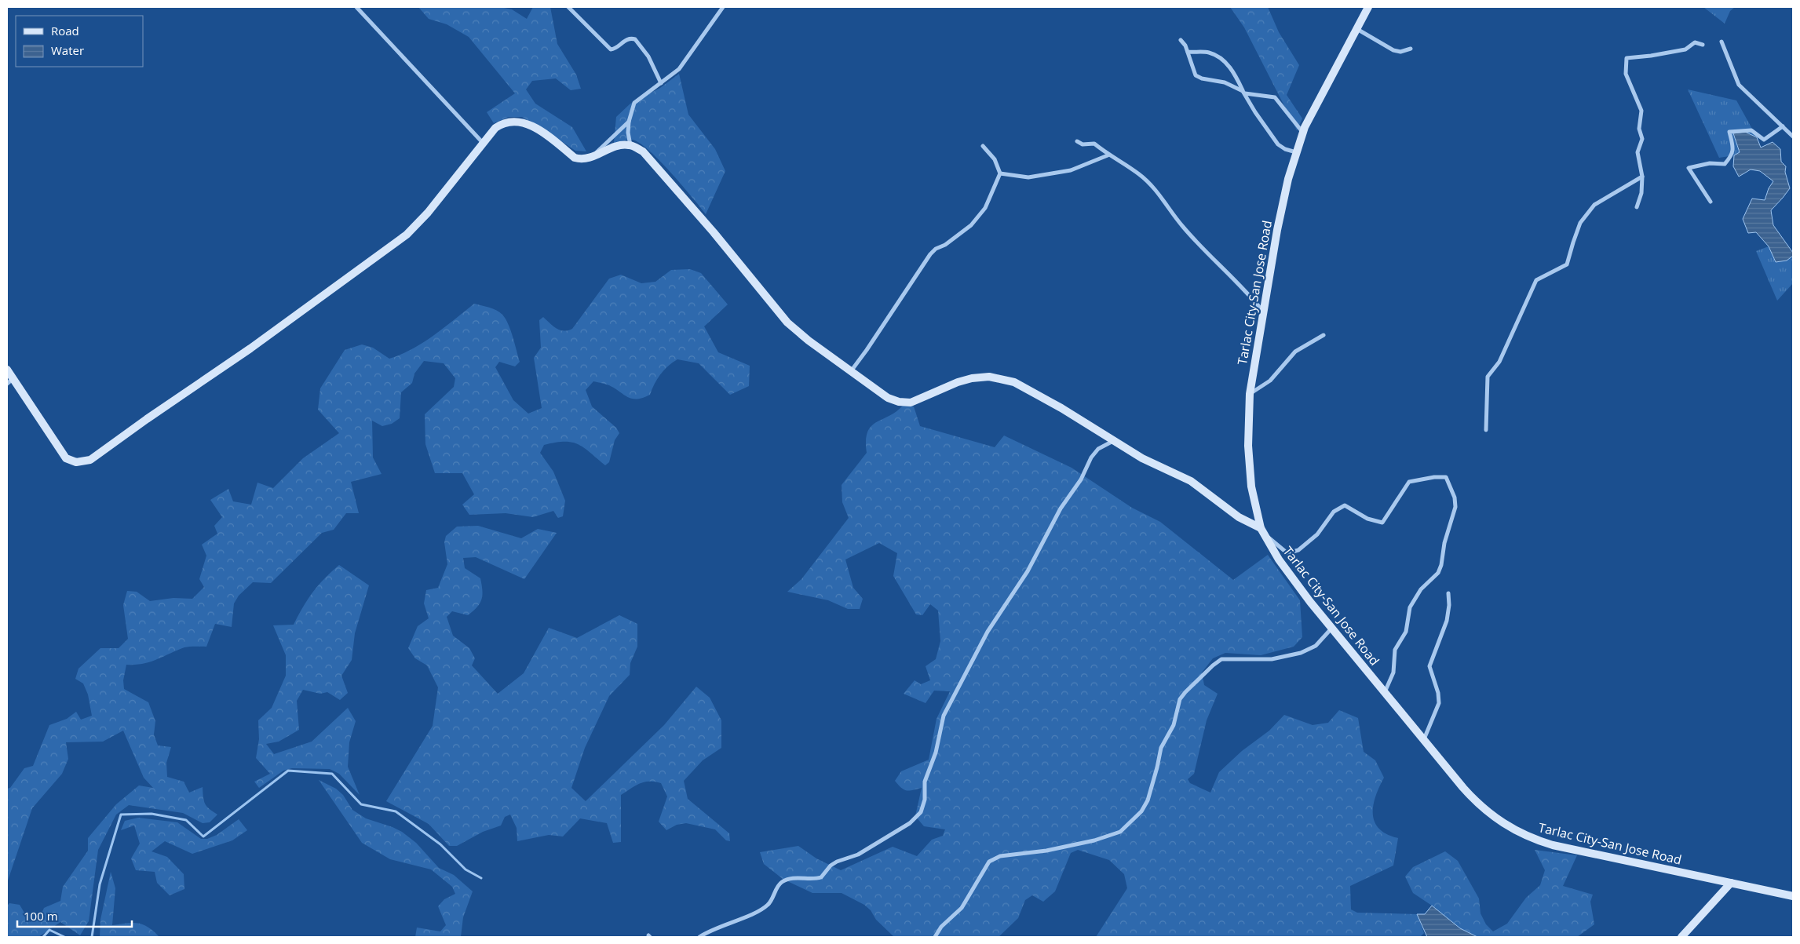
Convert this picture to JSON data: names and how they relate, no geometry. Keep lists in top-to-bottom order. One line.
{"streets":{"street":["Tarlac City-San Jose Road"]},"legend":["Road","Water"],"scale_bar":"100 m"}
